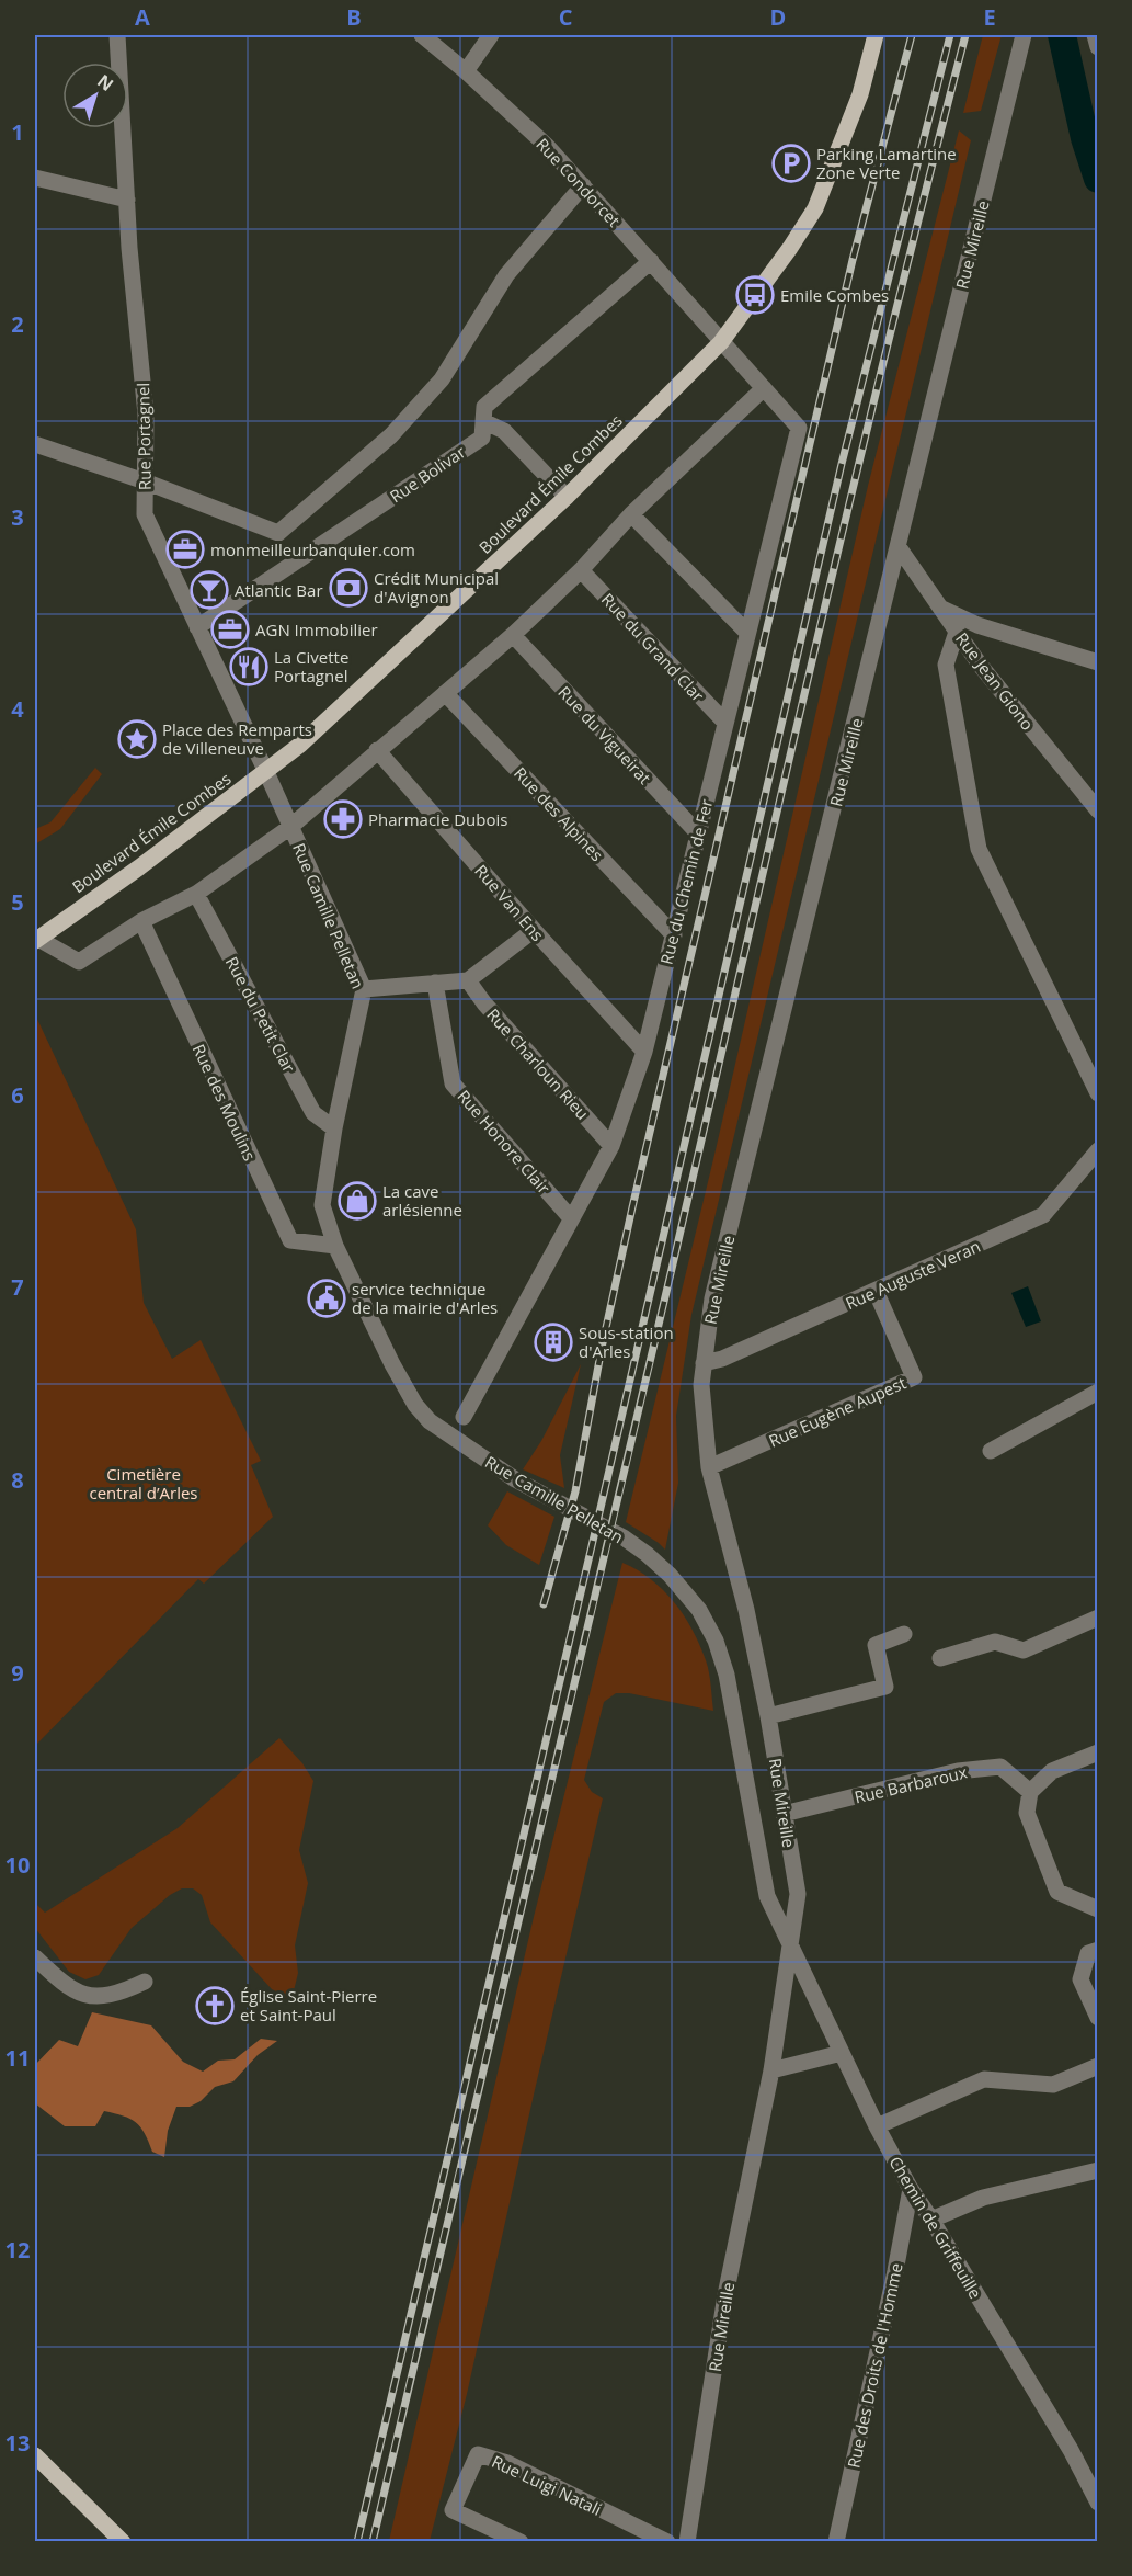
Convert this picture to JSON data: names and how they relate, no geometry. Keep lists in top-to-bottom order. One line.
{"streets":{"main road":["Boulevard Émile Combes"],"street":["Rue Condorcet","Rue Mireille","Rue Portagnel","Rue Bolivar","Rue du Grand Clar","Rue Jean Giono","Rue du Vigueirat","Rue des Alpines","Rue du Chemin de Fer","Rue Van Ens","Rue Camille Pelletan","Rue du Petit Clar","Rue Charloun Rieu","Rue des Moulins","Rue Honore Clair","Rue Auguste Veran","Rue Eugène Aupest","Rue Barbaroux","Chemin de Griffeuille","Rue des Droits de l'Homme","Rue Luigi Natali"]},"crossings":[["Rue Condorcet","Rue Bolivar"],["Rue Condorcet","Boulevard Émile Combes"],["Rue Condorcet","Rue du Chemin de Fer"],["Rue Mireille","Rue Jean Giono"],["Rue Mireille","Rue Camille Pelletan"],["Rue Mireille","Rue Auguste Veran"],["Rue Mireille","Rue Eugène Aupest"],["Rue Mireille","Rue Barbaroux"],["Rue Mireille","Chemin de Griffeuille"],["Rue Portagnel","Rue Bolivar"],["Rue Portagnel","Boulevard Émile Combes"],["Rue Portagnel","Rue Camille Pelletan"],["Boulevard Émile Combes","Rue du Grand Clar"],["Boulevard Émile Combes","Rue du Vigueirat"],["Boulevard Émile Combes","Rue des Alpines"],["Boulevard Émile Combes","Rue du Chemin de Fer"],["Boulevard Émile Combes","Rue Van Ens"],["Boulevard Émile Combes","Rue Camille Pelletan"],["Boulevard Émile Combes","Rue du Petit Clar"],["Boulevard Émile Combes","Rue des Moulins"],["Rue du Grand Clar","Rue du Chemin de Fer"],["Rue du Vigueirat","Rue du Chemin de Fer"],["Rue des Alpines","Rue du Chemin de Fer"],["Rue du Chemin de Fer","Rue Van Ens"],["Rue du Chemin de Fer","Rue Charloun Rieu"],["Rue du Chemin de Fer","Rue Honore Clair"],["Rue Camille Pelletan","Rue du Petit Clar"],["Rue Camille Pelletan","Rue des Moulins"],["Rue Camille Pelletan","Chemin de Griffeuille"],["Rue Auguste Veran","Rue Eugène Aupest"],["Chemin de Griffeuille","Rue des Droits de l'Homme"]],"parks":["Cimetière central d’Arles"],"places":{"parking":["Parking Lamartine Zone Verte"],"bus stop":["Emile Combes"],"office":["monmeilleurbanquier.com","AGN Immobilier"],"bank":["Crédit Municipal d'Avignon"],"bar":["Atlantic Bar"],"restaurant":["La Civette Portagnel"],"place":["Place des Remparts de Villeneuve"],"pharmacy":["Pharmacie Dubois"],"shop":["La cave arlésienne"],"public building":["service technique de la mairie d'Arles"],"building":["Sous-station d'Arles"],"church":["Église Saint-Pierre et Saint-Paul"]},"north":"top right","grid":{"columns":["A","B","C","D","E"],"rows":["1","2","3","4","5","6","7","8","9","10","11","12","13"]}}
